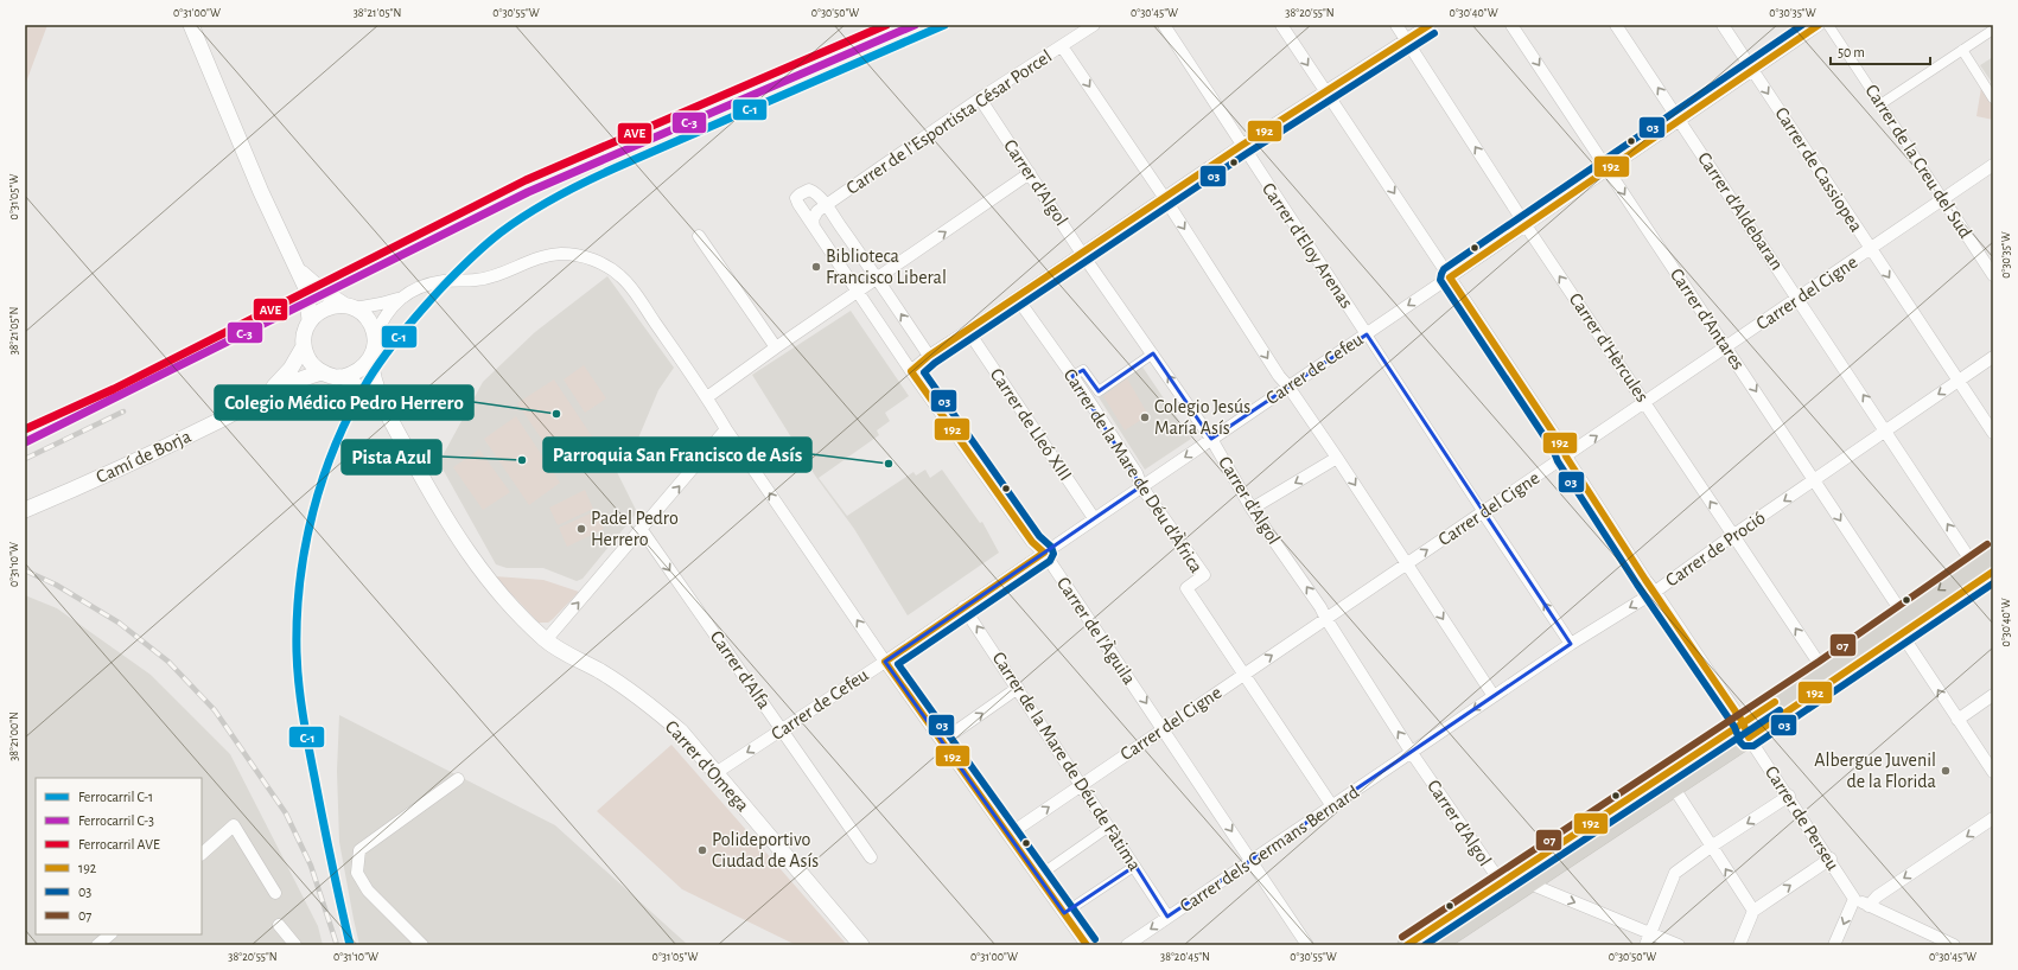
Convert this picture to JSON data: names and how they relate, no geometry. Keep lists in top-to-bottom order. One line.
{"streets":{"street":["Carrer de l'Esportista César Porcel","Carrer de la Creu del Sud","Carrer de Cassiopea","Carrer d'Algol","Carrer d'Aldebaran","Carrer d'Eloy Arenas","Carrer del Cigne","Carrer d'Antares","Carrer d'Hèrcules","Carrer de Cefeu","Carrer de Lleó XIII","Camí de Borja","Carrer de la Mare de Déu d'Àfrica","Carrer de Proció","Carrer de l'Àguila","Carrer d'Alfa","Carrer de la Mare de Déu de Fàtima","Carrer d'Omega","Carrer de Perseu","Carrer dels Germans Bernard"]},"crossings":[["Carrer de l'Esportista César Porcel","Carrer d'Algol"],["Carrer de l'Esportista César Porcel","Carrer de l'Àguila"],["Carrer de la Creu del Sud","Carrer del Cigne"],["Carrer de Cassiopea","Carrer del Cigne"],["Carrer de Cassiopea","Carrer de Cefeu"],["Carrer de Cassiopea","Carrer de Proció"],["Carrer d'Algol","Carrer del Cigne"],["Carrer d'Algol","Carrer de Cefeu"],["Carrer d'Algol","Carrer de Proció"],["Carrer d'Algol","Carrer dels Germans Bernard"],["Carrer d'Aldebaran","Carrer del Cigne"],["Carrer d'Aldebaran","Carrer de Cefeu"],["Carrer d'Aldebaran","Carrer de Proció"],["Carrer d'Eloy Arenas","Carrer del Cigne"],["Carrer d'Eloy Arenas","Carrer de Cefeu"],["Carrer del Cigne","Carrer d'Antares"],["Carrer del Cigne","Carrer d'Hèrcules"],["Carrer del Cigne","Carrer de la Mare de Déu d'Àfrica"],["Carrer del Cigne","Carrer de l'Àguila"],["Carrer del Cigne","Carrer de la Mare de Déu de Fàtima"],["Carrer del Cigne","Carrer de Perseu"],["Carrer d'Antares","Carrer de Cefeu"],["Carrer d'Antares","Carrer de Proció"],["Carrer d'Hèrcules","Carrer de Cefeu"],["Carrer d'Hèrcules","Carrer de Proció"],["Carrer de Cefeu","Carrer de Lleó XIII"],["Carrer de Cefeu","Carrer de la Mare de Déu d'Àfrica"],["Carrer de Cefeu","Carrer de l'Àguila"],["Carrer de Cefeu","Carrer d'Alfa"],["Carrer de Cefeu","Carrer de la Mare de Déu de Fàtima"],["Carrer de Cefeu","Carrer d'Omega"],["Carrer de Cefeu","Carrer de Perseu"],["Camí de Borja","Carrer d'Omega"],["Carrer de la Mare de Déu d'Àfrica","Carrer dels Germans Bernard"],["Carrer de Proció","Carrer de Perseu"],["Carrer de Proció","Carrer dels Germans Bernard"],["Carrer de l'Àguila","Carrer dels Germans Bernard"],["Carrer de la Mare de Déu de Fàtima","Carrer dels Germans Bernard"]],"one_way":["Carrer de Cassiopea","Carrer d'Aldebaran","Carrer d'Antares","Carrer d'Hèrcules","Carrer de Proció","Carrer d'Alfa"],"places":["Biblioteca Francisco Liberal","Colegio Médico Pedro Herrero","Colegio Jesús María Asís","Pista Azul","Parroquia San Francisco de Asís","Padel Pedro Herrero","Albergue Juvenil de la Florida","Polideportivo Ciudad de Asís"],"lines":["rail line C-1","rail line C-3","rail line AVE","transit line 192","transit line 03","transit line 07"],"legend":["Ferrocarril C-1","Ferrocarril C-3","Ferrocarril AVE","192","03","07"],"scale_bar":"50 m","coordinates":["0°31'00\"W","38°21'05\"N","0°30'55\"W","0°30'50\"W","0°30'45\"W","38°20'55\"N","0°30'40\"W","0°30'35\"W","0°31'05\"W","0°31'10\"W","38°21'00\"N","38°20'45\"N"]}
